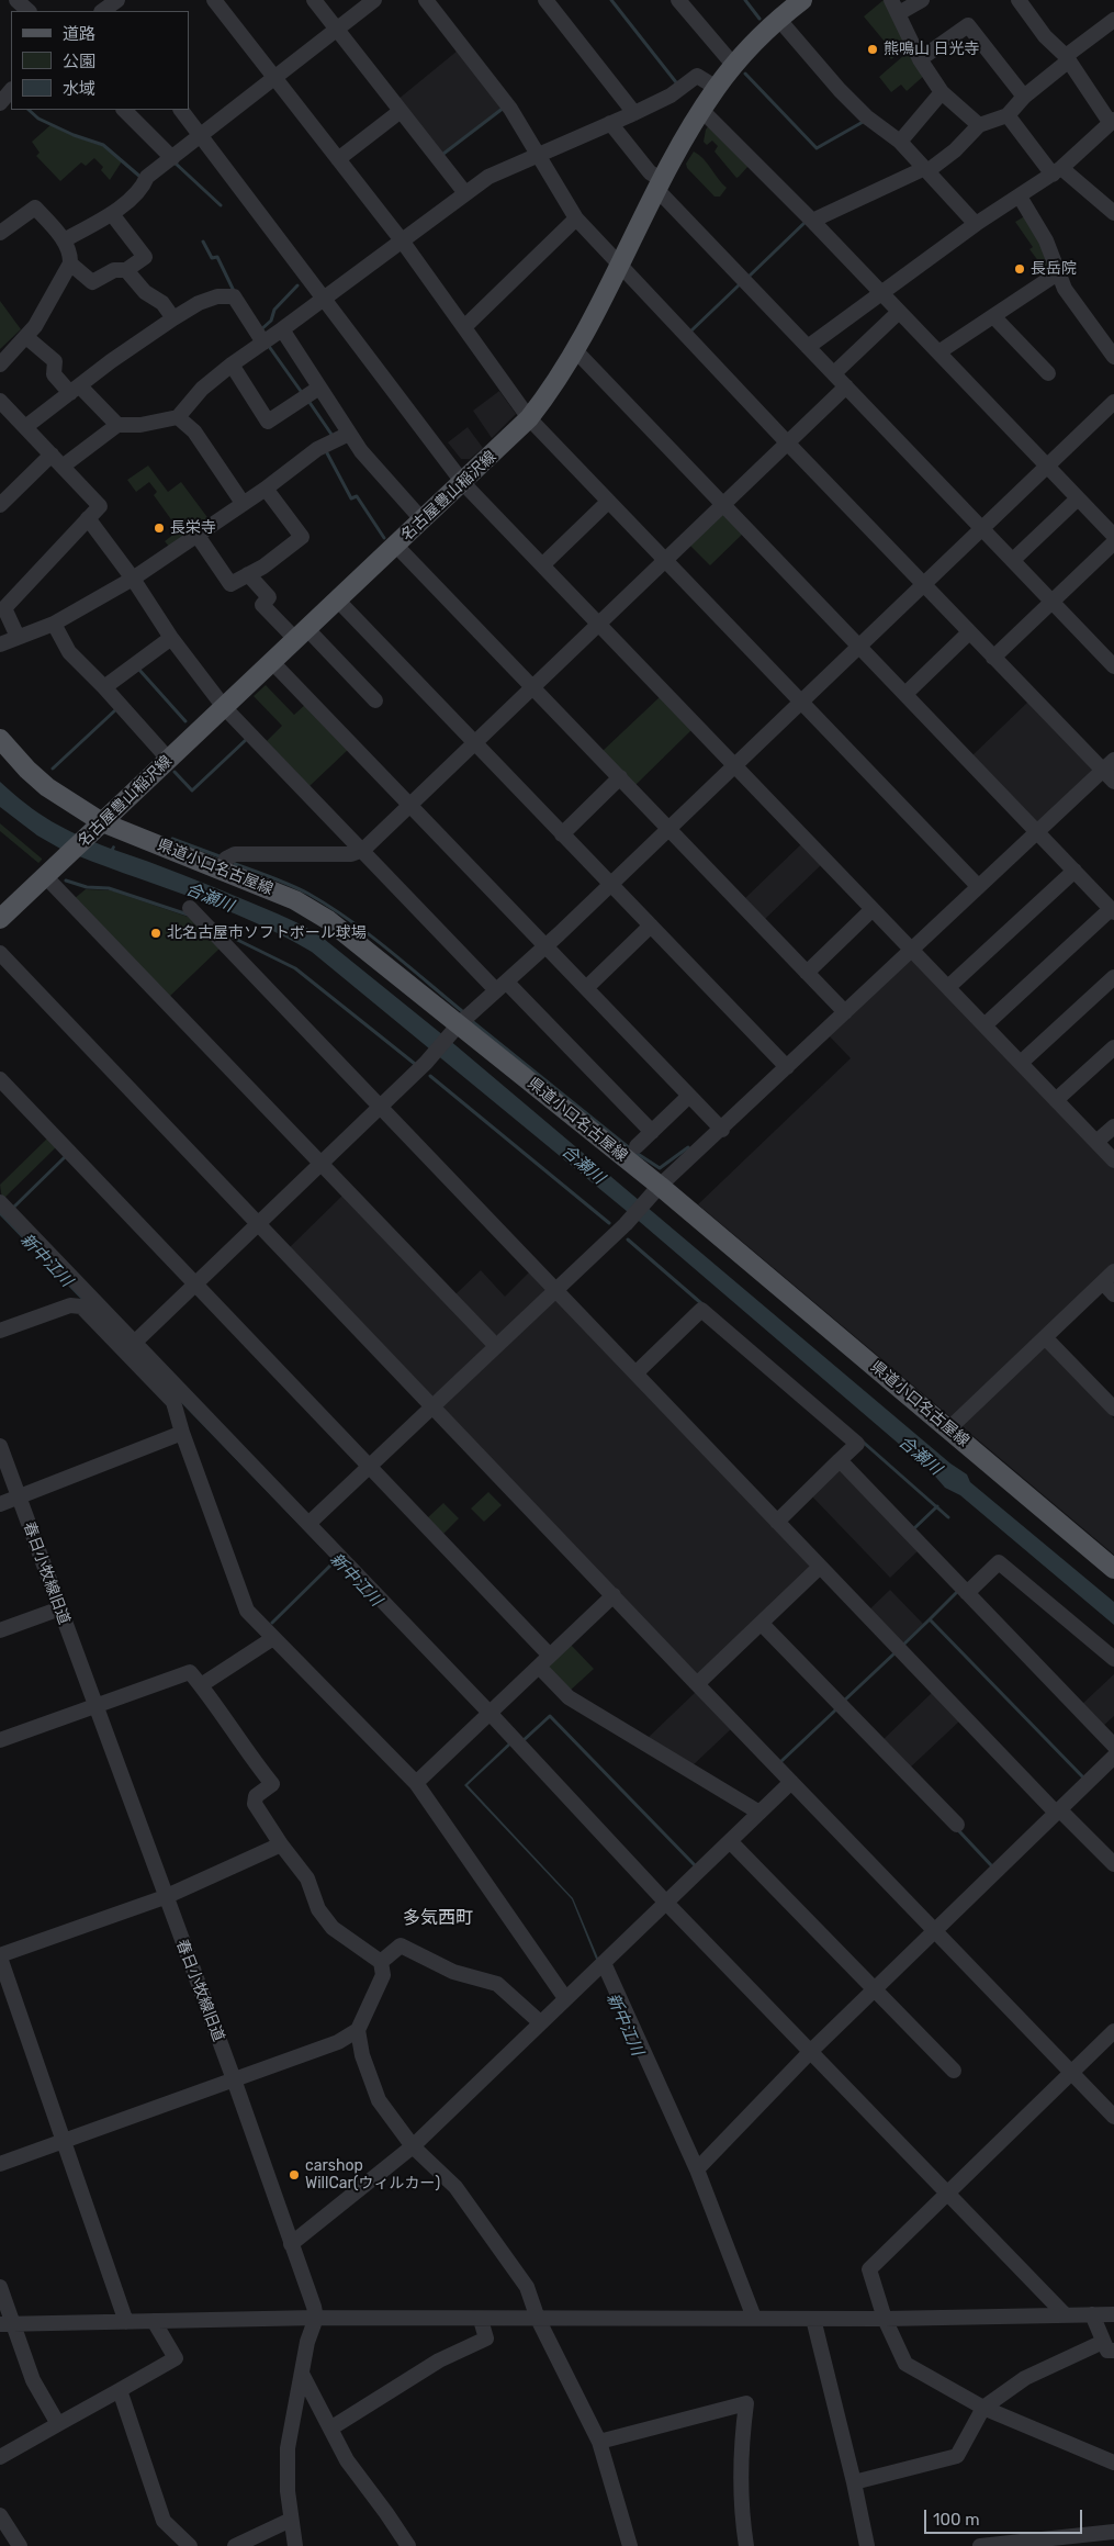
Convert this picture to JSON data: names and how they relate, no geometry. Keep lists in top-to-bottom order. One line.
{"streets":{"main road":["名古屋豊山稲沢線","県道小口名古屋線"],"street":["春日小牧線旧道"]},"crossings":[["名古屋豊山稲沢線","県道小口名古屋線"]],"districts":["多気西町"],"water":["合瀬川","新中江川"],"places":["熊鳴山 日光寺","長岳院","長栄寺","北名古屋市ソフトボール球場","carshop WillCar(ウィルカー)"],"legend":["道路","公園","水域"],"scale_bar":"100 m"}
